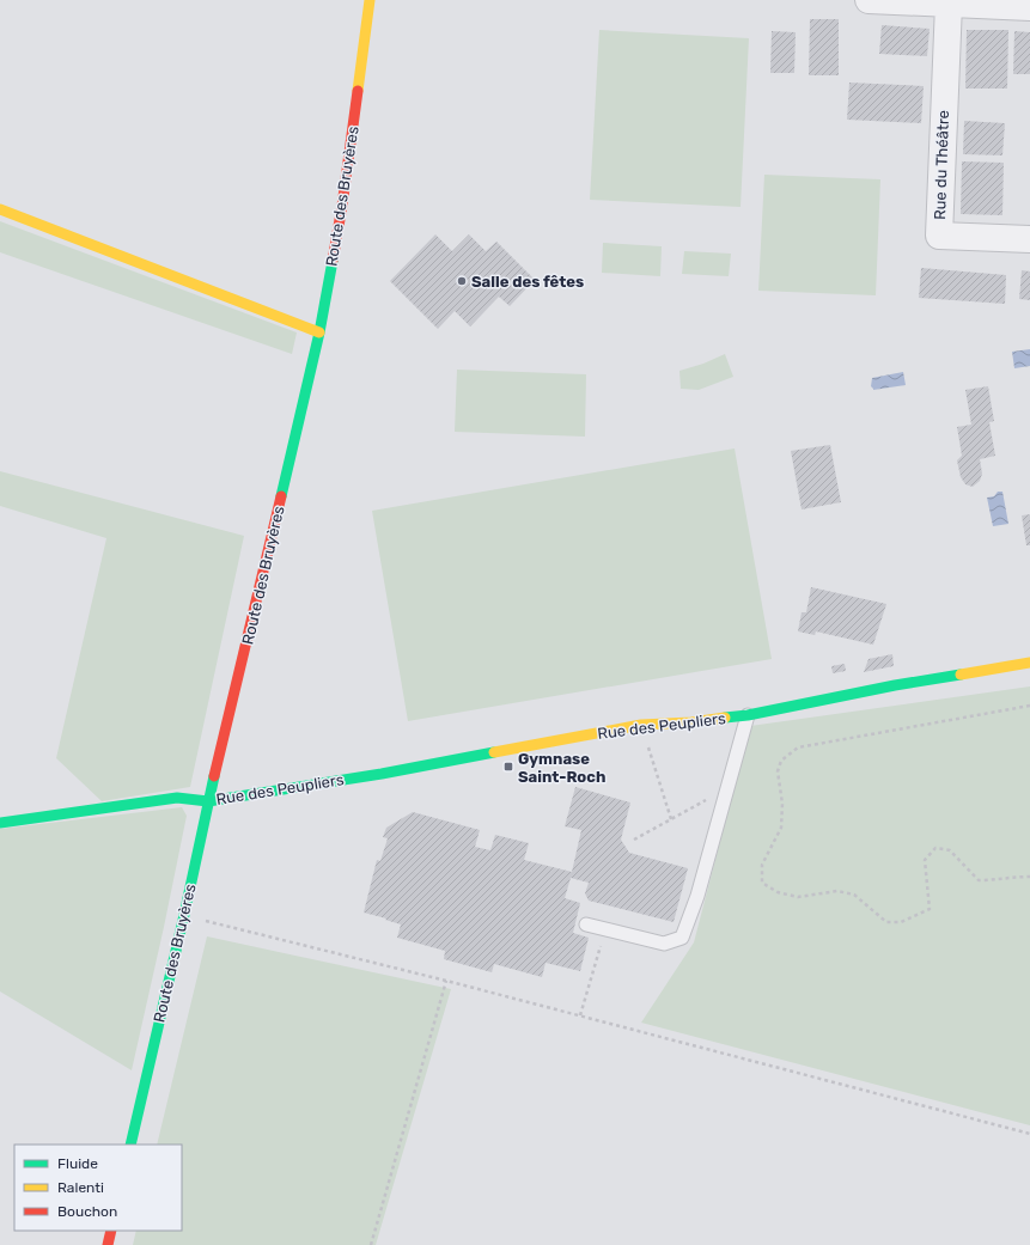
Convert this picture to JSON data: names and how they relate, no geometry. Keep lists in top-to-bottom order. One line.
{"streets":{"street":["Rue du Théâtre","Route des Bruyères","Rue des Peupliers"]},"crossings":[["Route des Bruyères","Rue des Peupliers"]],"places":{"other":["Salle des fêtes"],"transit":["Gymnase Saint-Roch"]},"legend":["Fluide","Ralenti","Bouchon"]}
